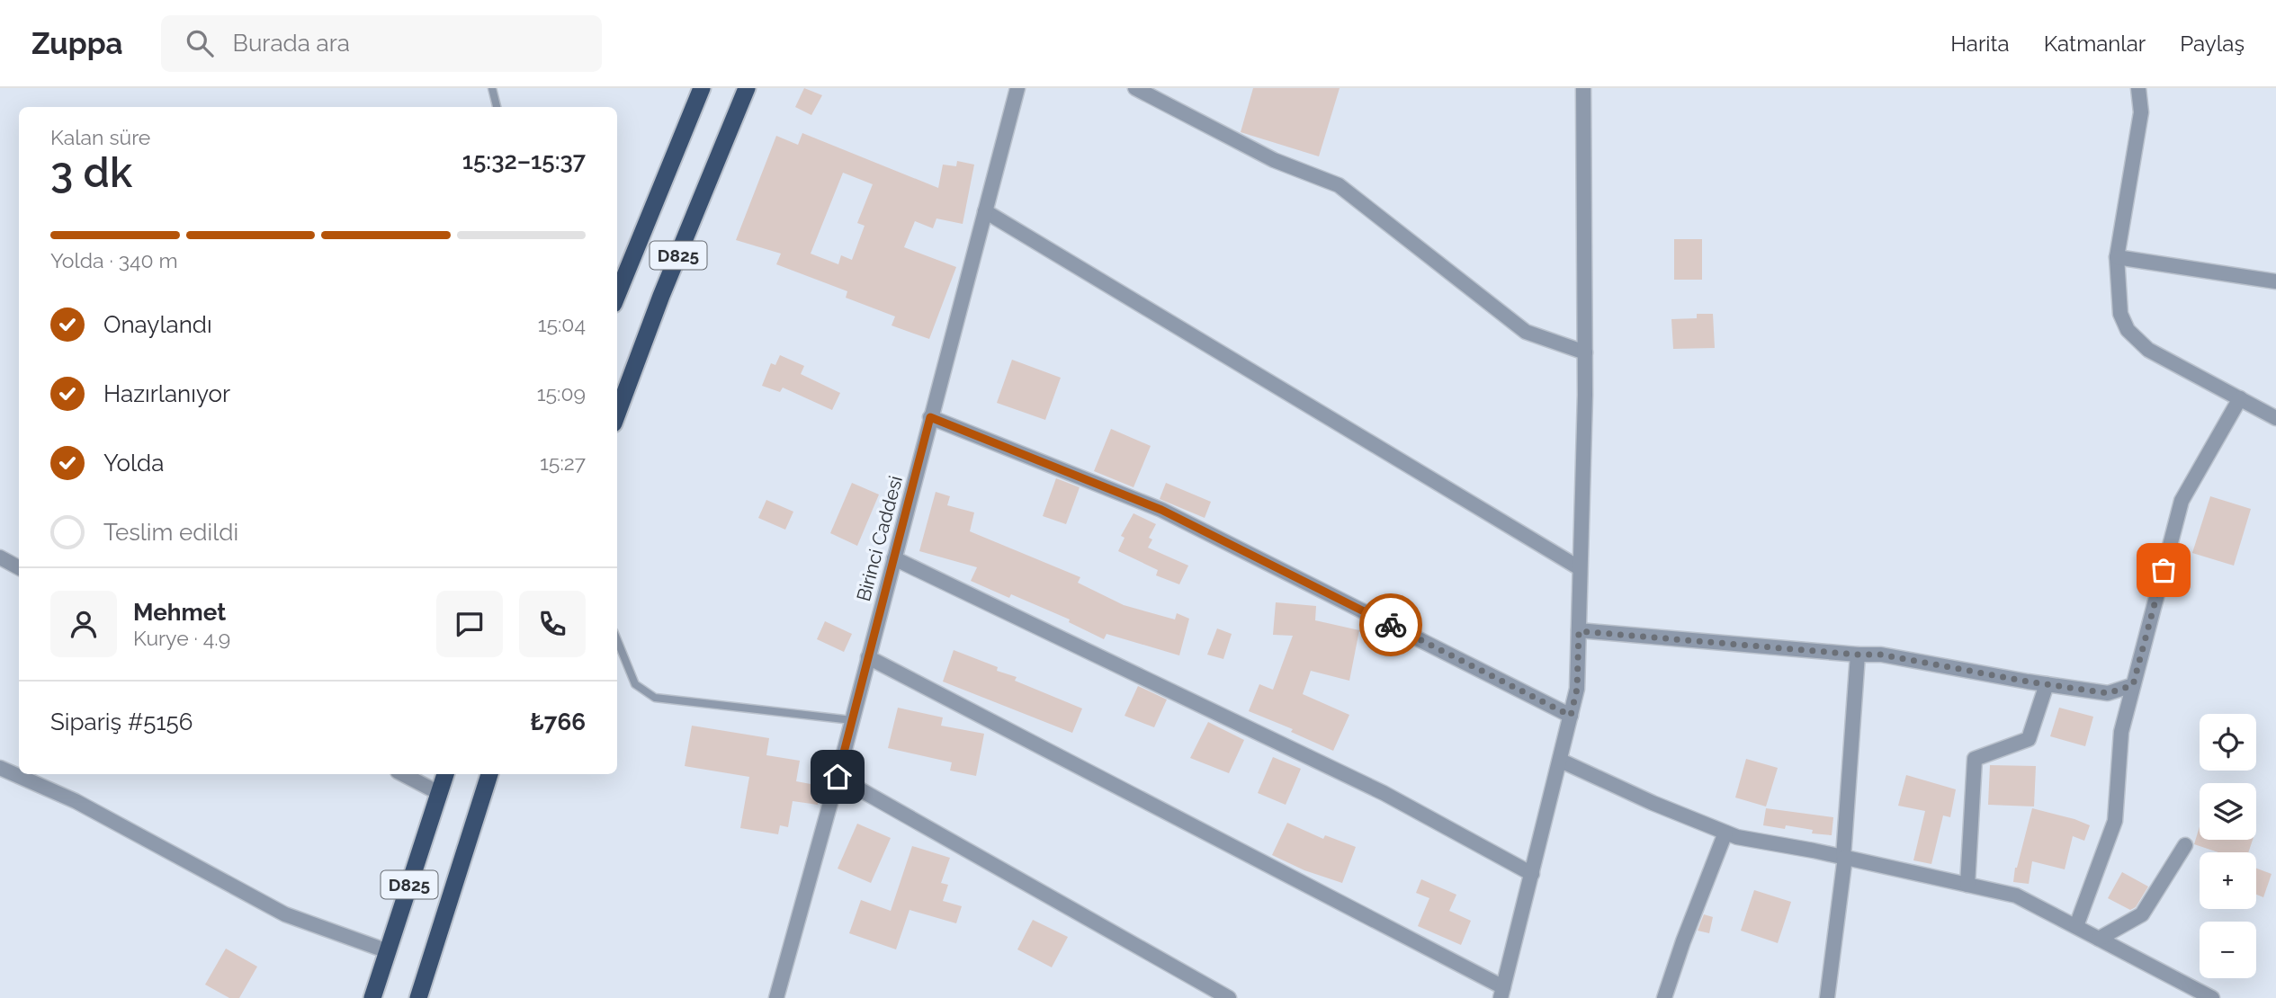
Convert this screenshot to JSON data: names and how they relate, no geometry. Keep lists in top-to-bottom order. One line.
{"streets":{"highway":["D825"],"street":["Birinci Caddesi"]},"page":{"header":"Zuppa","search":"Burada ara","nav":["Harita","Katmanlar","Paylaş"],"heading":["3 dk","Kalan süre","15:32–15:37"],"panel":["Mehmet","Kurye · 4.9","Sipariş #5156","₺766"],"bar":"Yolda · 340 m","list":[["Onaylandı","15:04"],["Hazırlanıyor","15:09"],["Yolda","15:27"],"Teslim edildi"],"map_buttons":["+","−"]}}
